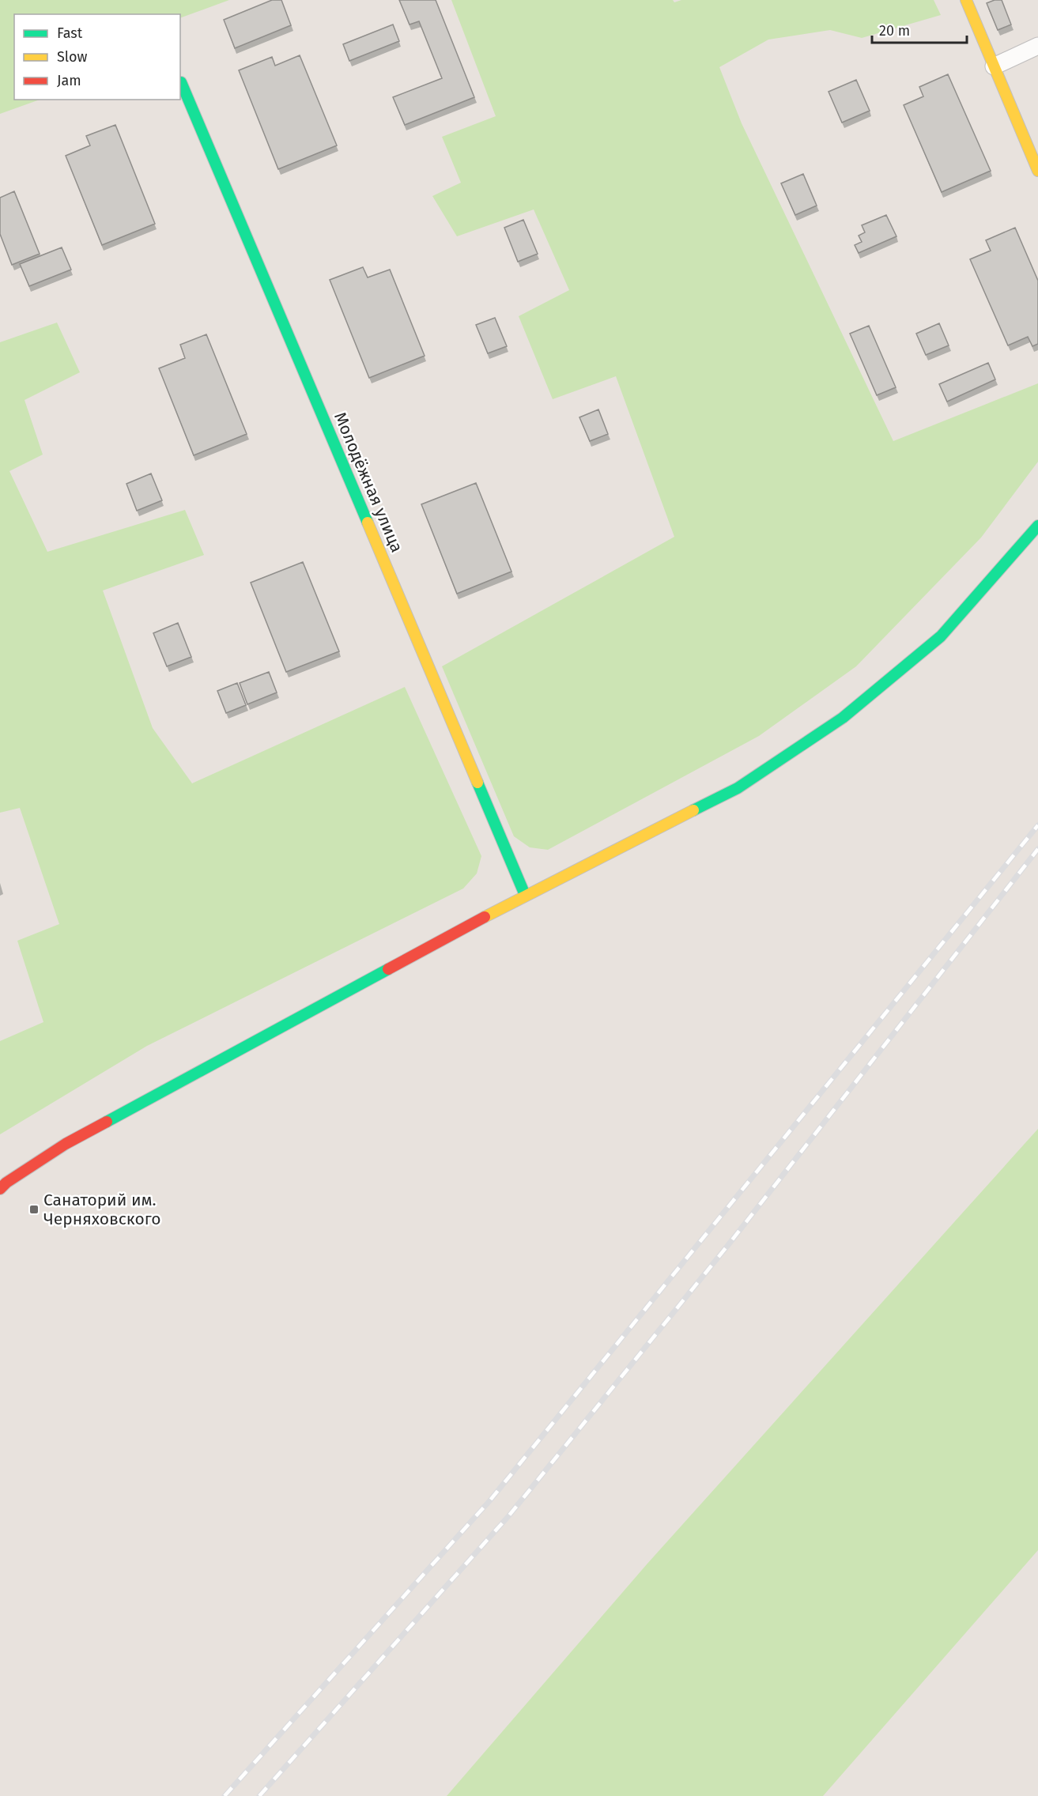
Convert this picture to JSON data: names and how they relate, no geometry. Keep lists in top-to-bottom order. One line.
{"streets":{"main road":["Молодёжная улица"]},"places":{"transit":["Санаторий им. Черняховского"]},"legend":["Fast","Slow","Jam"],"scale_bar":"20 m"}
